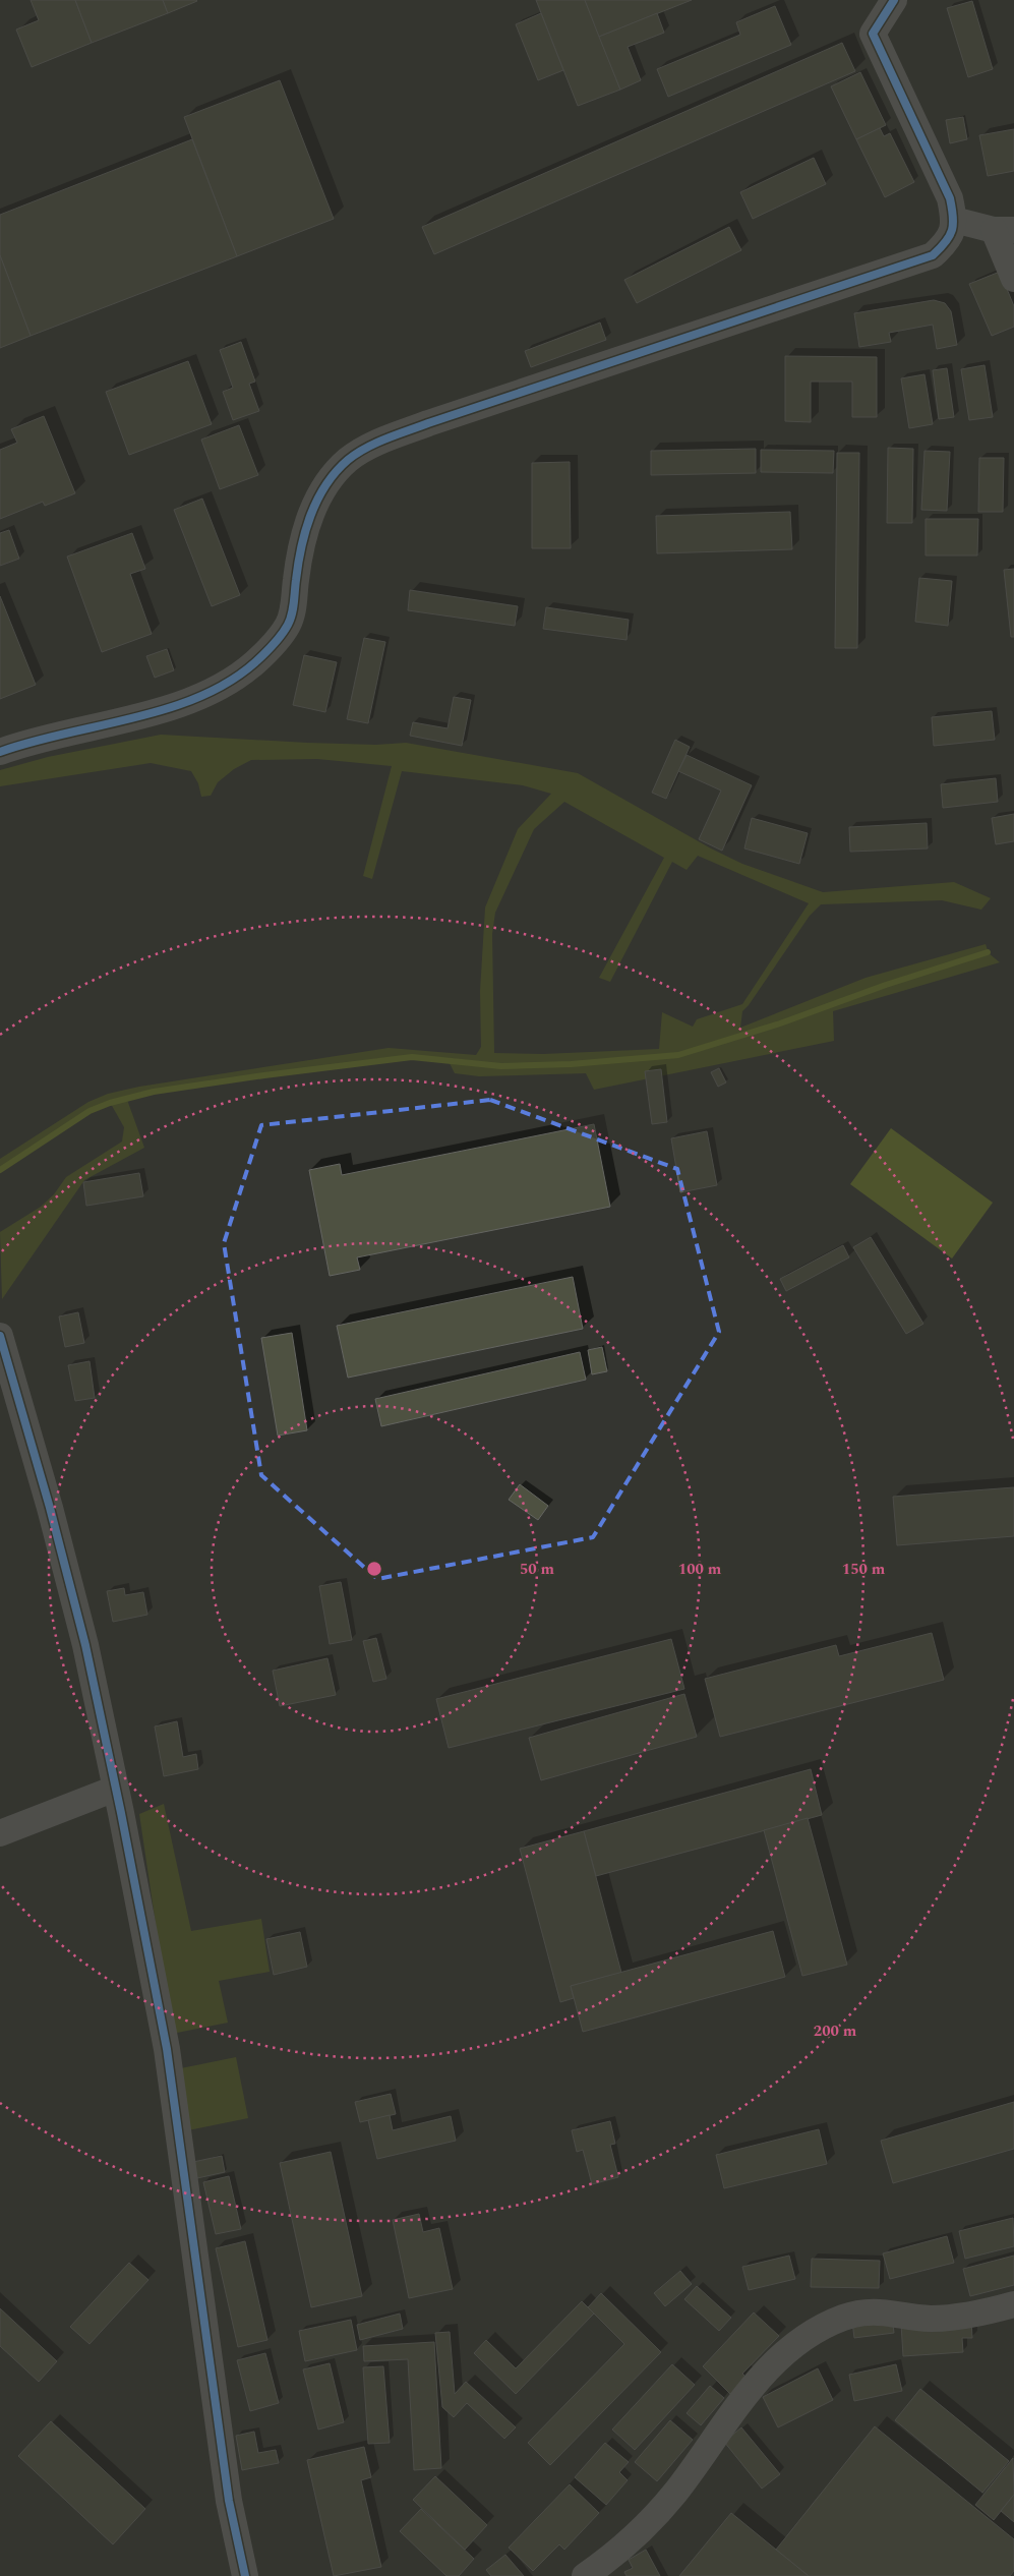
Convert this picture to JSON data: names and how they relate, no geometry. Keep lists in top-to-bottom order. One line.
{"rings":["50 m","100 m","150 m","200 m"]}
